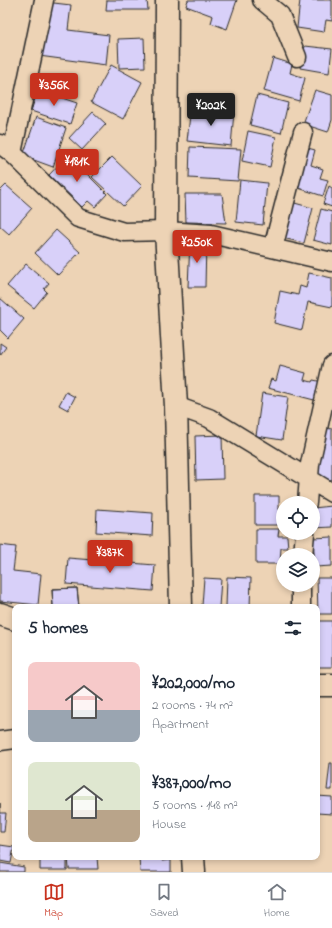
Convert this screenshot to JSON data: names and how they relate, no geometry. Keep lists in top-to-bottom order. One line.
{"page":{"price":["¥356K","¥202K","¥181K","¥250K","¥387K"],"heading":"5 homes","list":[{"name":"¥202,000/mo","note":"2 rooms · 74 m² · Apartment"},{"name":"¥387,000/mo","note":"5 rooms · 148 m² · House"}],"tabs":["Map","Saved","Home"]}}
